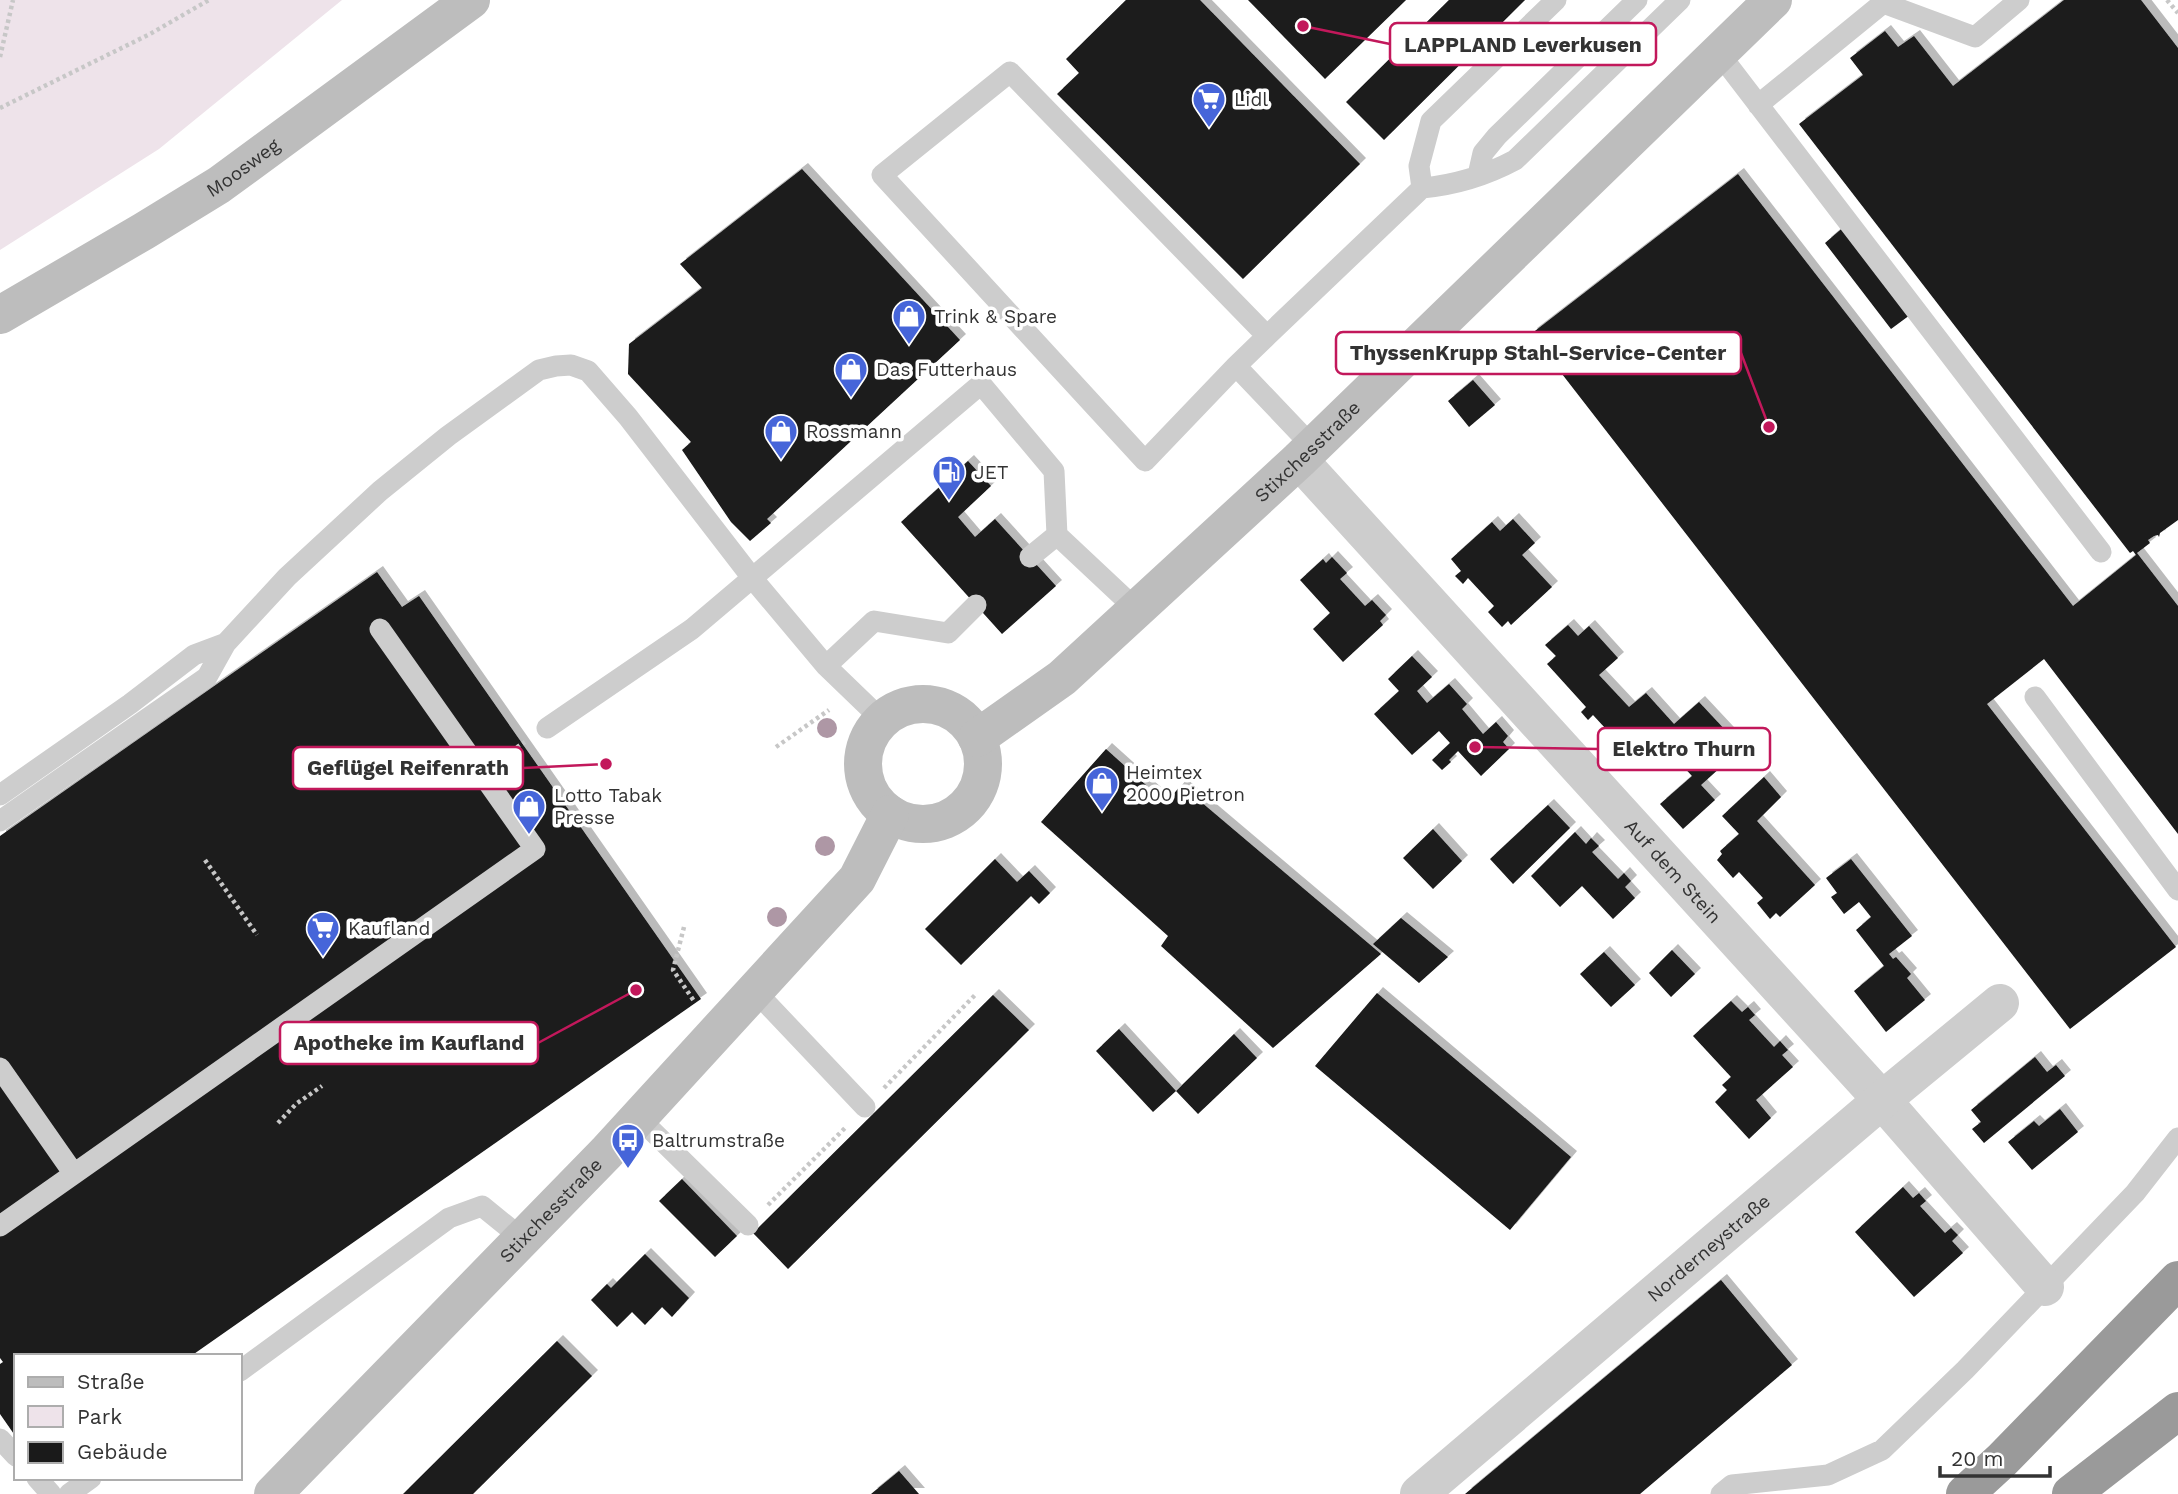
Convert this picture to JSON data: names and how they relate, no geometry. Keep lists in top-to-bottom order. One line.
{"streets":{"street":["Moosweg","Stixchesstraße","Auf dem Stein","Norderneystraße"]},"crossings":[["Stixchesstraße","Auf dem Stein"],["Auf dem Stein","Norderneystraße"]],"places":{"other":["LAPPLAND Leverkusen","ThyssenKrupp Stahl-Service-Center","Elektro Thurn","Geflügel Reifenrath","Apotheke im Kaufland"],"supermarket":["Lidl","Kaufland"],"shop":["Trink & Spare","Das Futterhaus","Rossmann","Heimtex 2000 Pietron","Lotto Tabak Presse"],"fuel station":["JET"],"bus stop":["Baltrumstraße"]},"legend":["Straße","Park","Gebäude"],"scale_bar":"20 m"}
